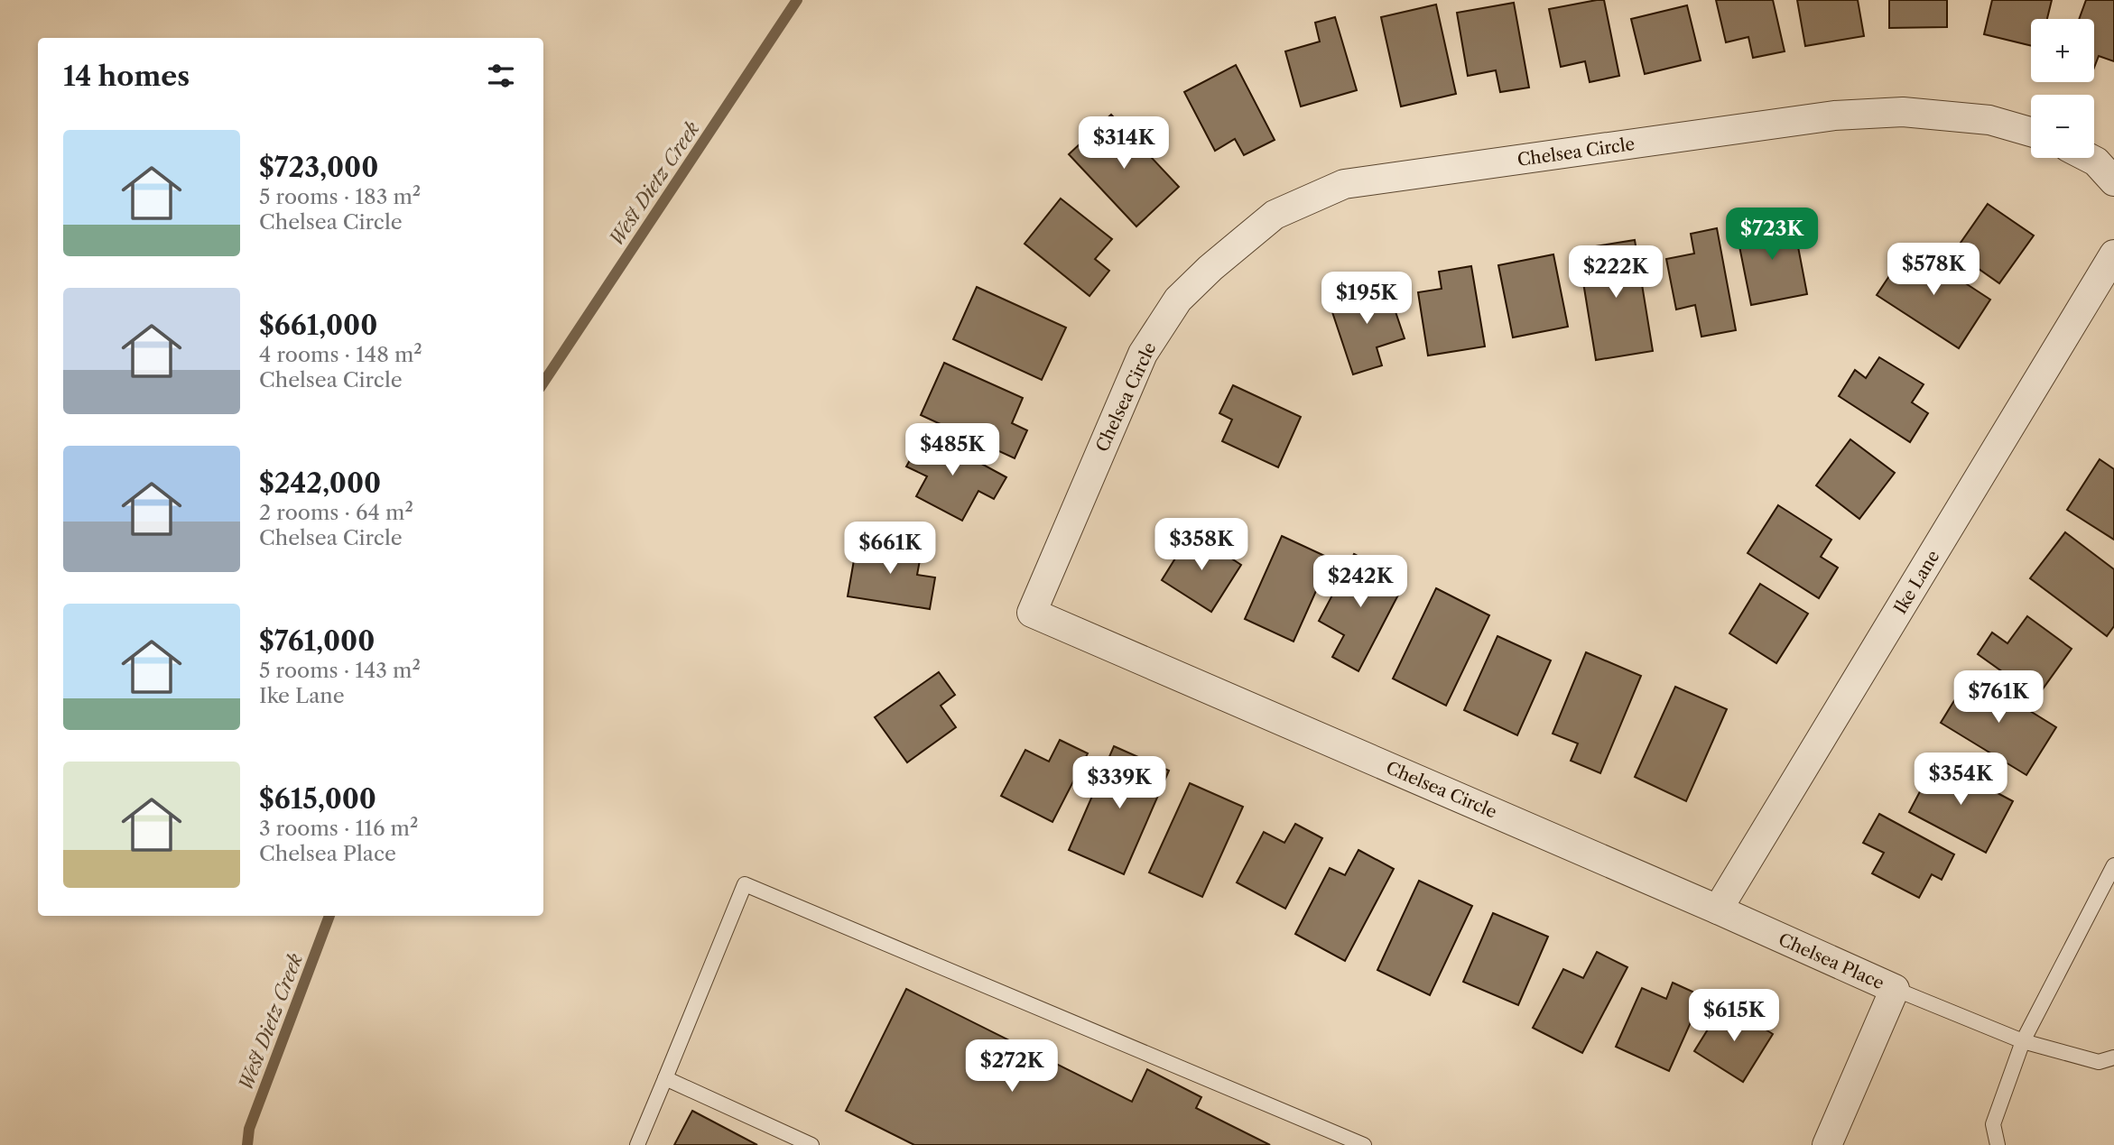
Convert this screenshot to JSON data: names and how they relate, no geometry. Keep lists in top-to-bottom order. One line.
{"streets":{"street":["Chelsea Circle","Ike Lane","Chelsea Place"]},"crossings":[["Chelsea Circle","Ike Lane"],["Chelsea Circle","Chelsea Place"],["Ike Lane","Chelsea Place"]],"water":["West Dietz Creek"],"page":{"map_buttons":["+","−"],"heading":"14 homes","list":[{"name":"$723,000","note":"5 rooms · 183 m² · Chelsea Circle"},{"name":"$661,000","note":"4 rooms · 148 m² · Chelsea Circle"},{"name":"$242,000","note":"2 rooms · 64 m² · Chelsea Circle"},{"name":"$761,000","note":"5 rooms · 143 m² · Ike Lane"},{"name":"$615,000","note":"3 rooms · 116 m² · Chelsea Place"}],"price":["$314K","$723K","$578K","$222K","$195K","$485K","$358K","$661K","$242K","$761K","$354K","$339K","$615K","$272K"]}}
